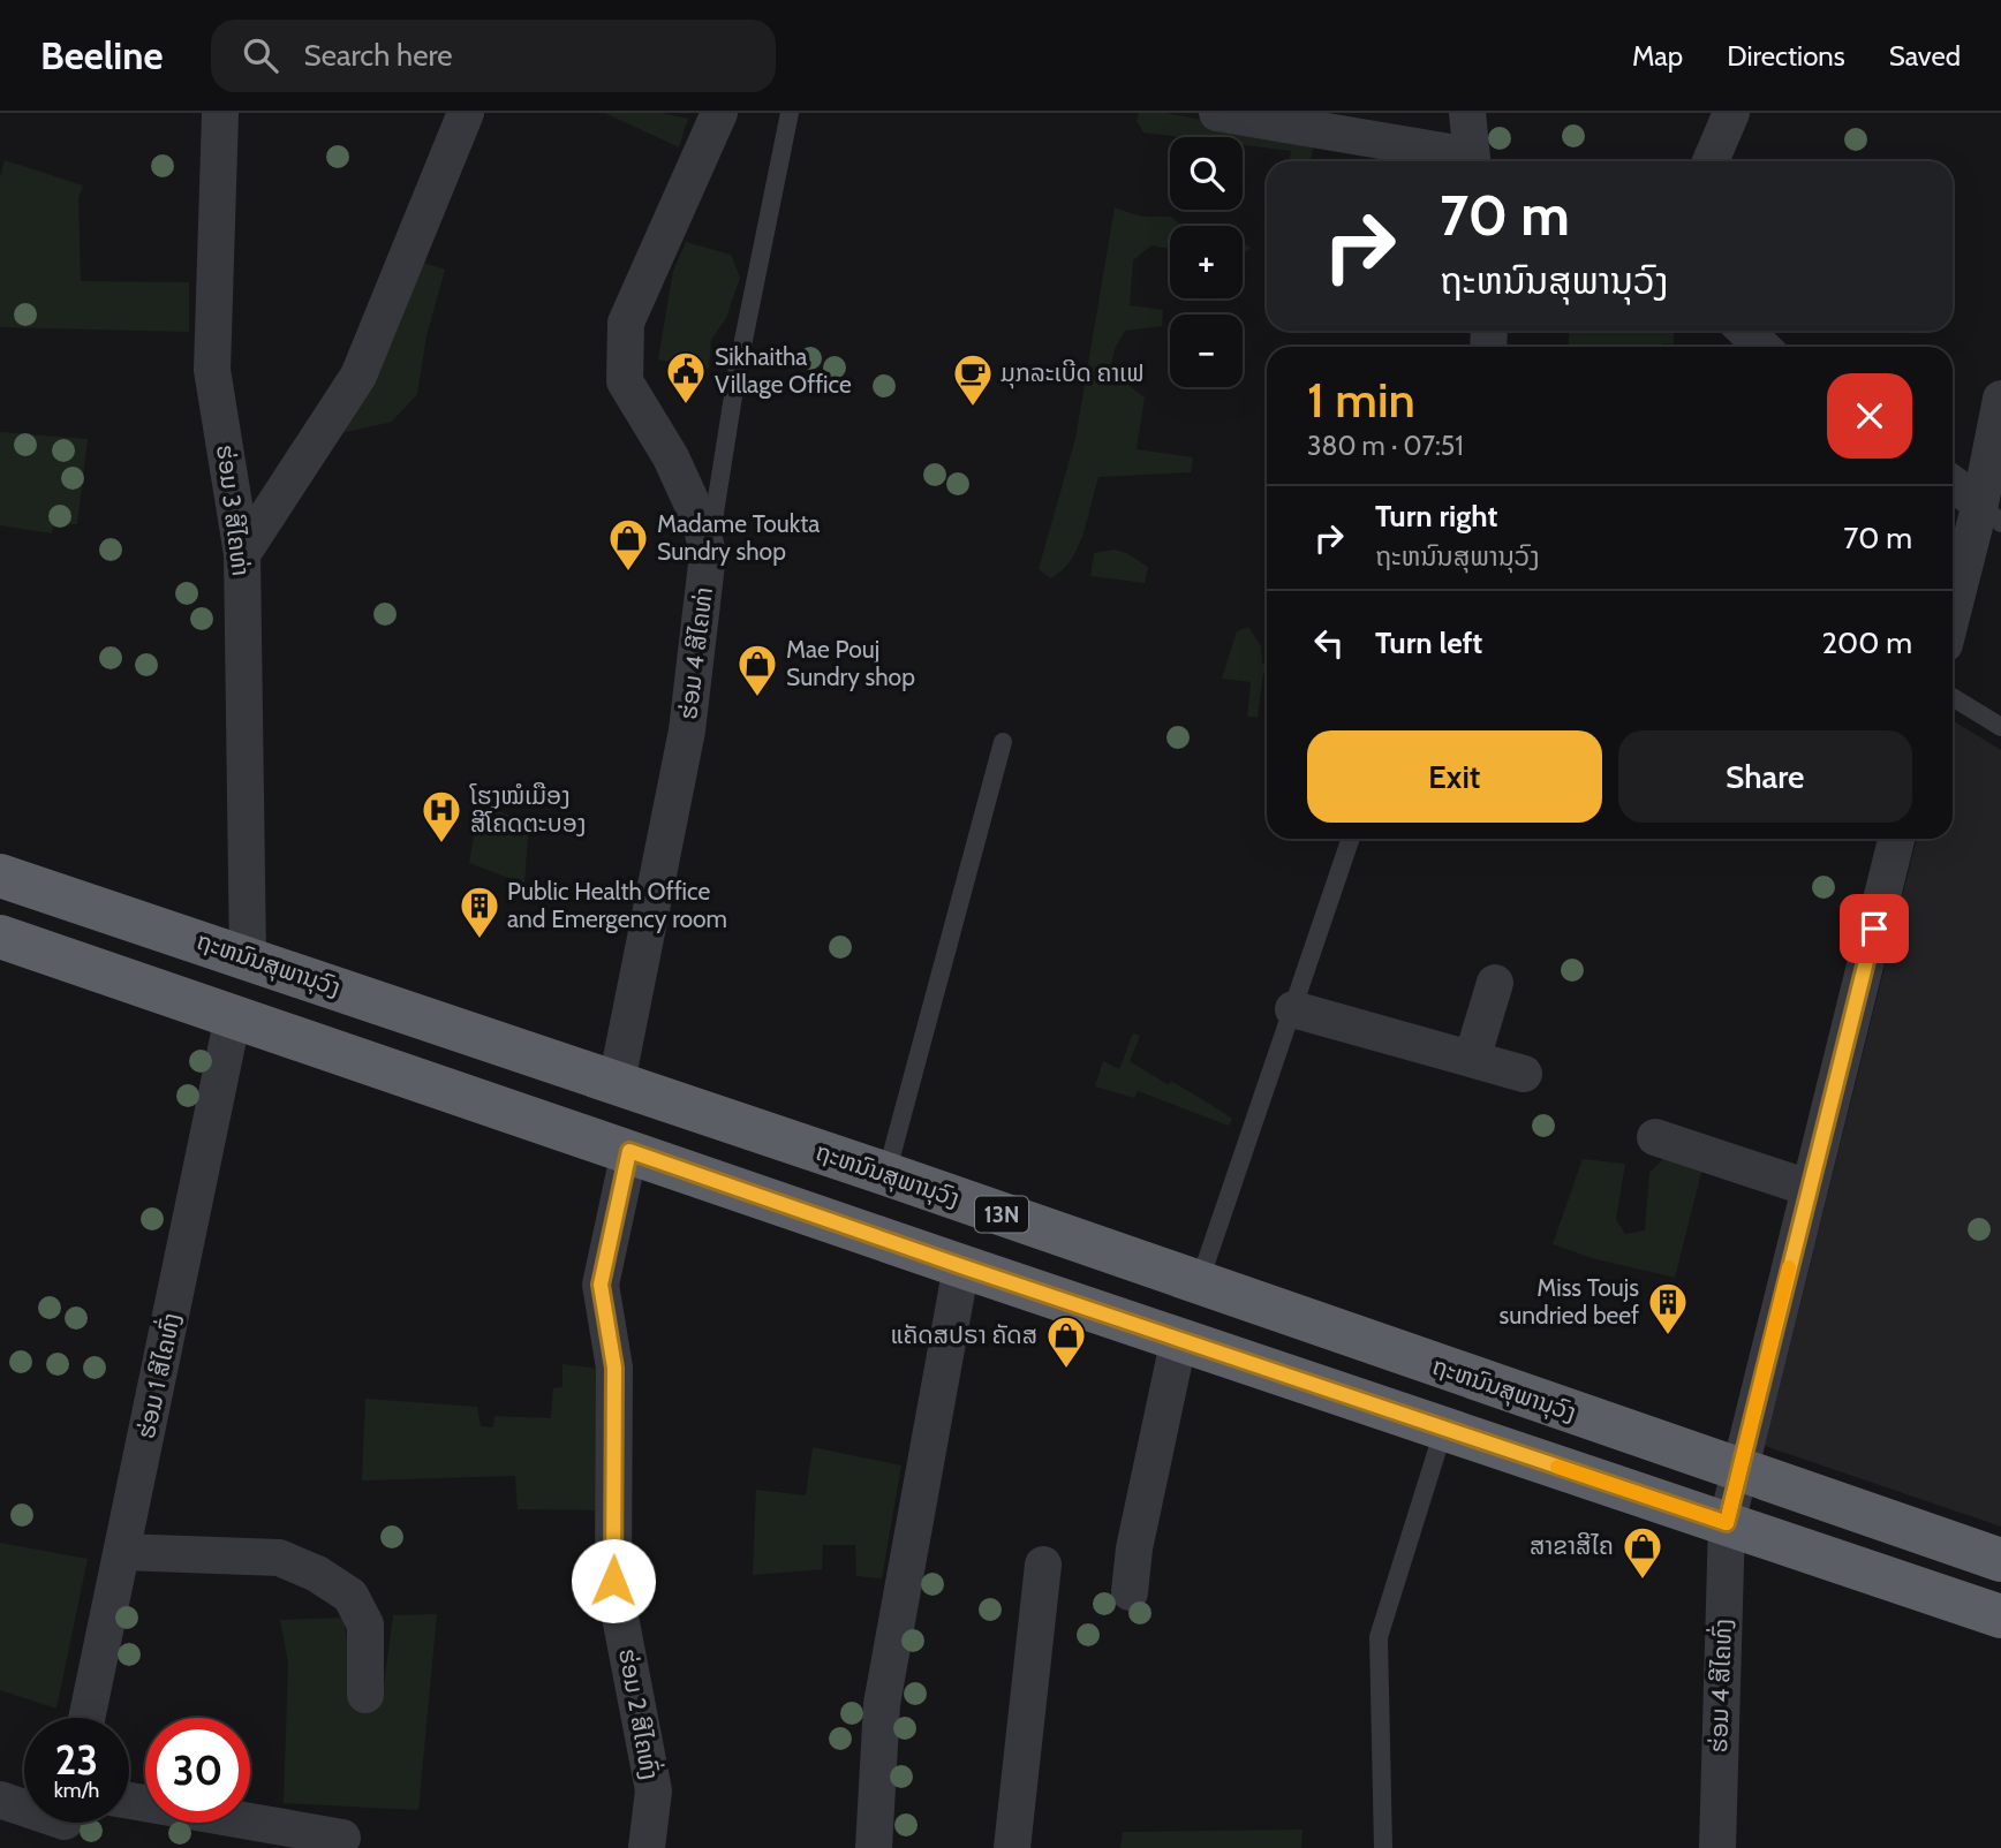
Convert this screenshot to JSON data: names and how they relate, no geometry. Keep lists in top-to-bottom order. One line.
{"streets":{"highway":["ຖະຫນົນສຸພານຸວົງ","13N"],"street":["ຮ່ອມ 3 ສີໄຄທ່າ","ຮ່ອມ 4 ສີໄຄທ່າ","ຮ່ອມ 1 ສີໄຄທົ່ງ","ຮ່ອມ 4 ສີໄຄທົ່ງ","ຮ່ອມ 2 ສີໄຄທົ່ງ"]},"crossings":[["ຮ່ອມ 3 ສີໄຄທ່າ","ຖະຫນົນສຸພານຸວົງ"],["ຮ່ອມ 4 ສີໄຄທ່າ","ຖະຫນົນສຸພານຸວົງ"],["ຖະຫນົນສຸພານຸວົງ","ຮ່ອມ 4 ສີໄຄທົ່ງ"]],"places":{"public building":["Sikhaitha Village Office"],"cafe":["ມຸກລະເບີດ ຄາເຟ"],"shop":["Madame Toukta Sundry shop","Mae Pouj Sundry shop","ແຄັດສປຣາ ຄັດສ","ສາຂາສີໄຄ"],"hospital":["ໂຮງໝໍເມືອງ ສີໂຄດຕະບອງ"],"building":["Public Health Office and Emergency room","Miss Toujs sundried beef"]},"page":{"header":"Beeline","search":"Search here","nav":["Map","Directions","Saved"],"map_buttons":["+","−"],"turn":["70 m","ຖະຫນົນສຸພານຸວົງ"],"heading":["1 min","380 m · 07:51"],"list":[{"name":"Turn right","note":"ຖະຫນົນສຸພານຸວົງ","value":"70 m"},{"name":"Turn left","value":"200 m"}],"buttons":["Exit","Share"],"speed":"23 km/h","limit":"30"}}
